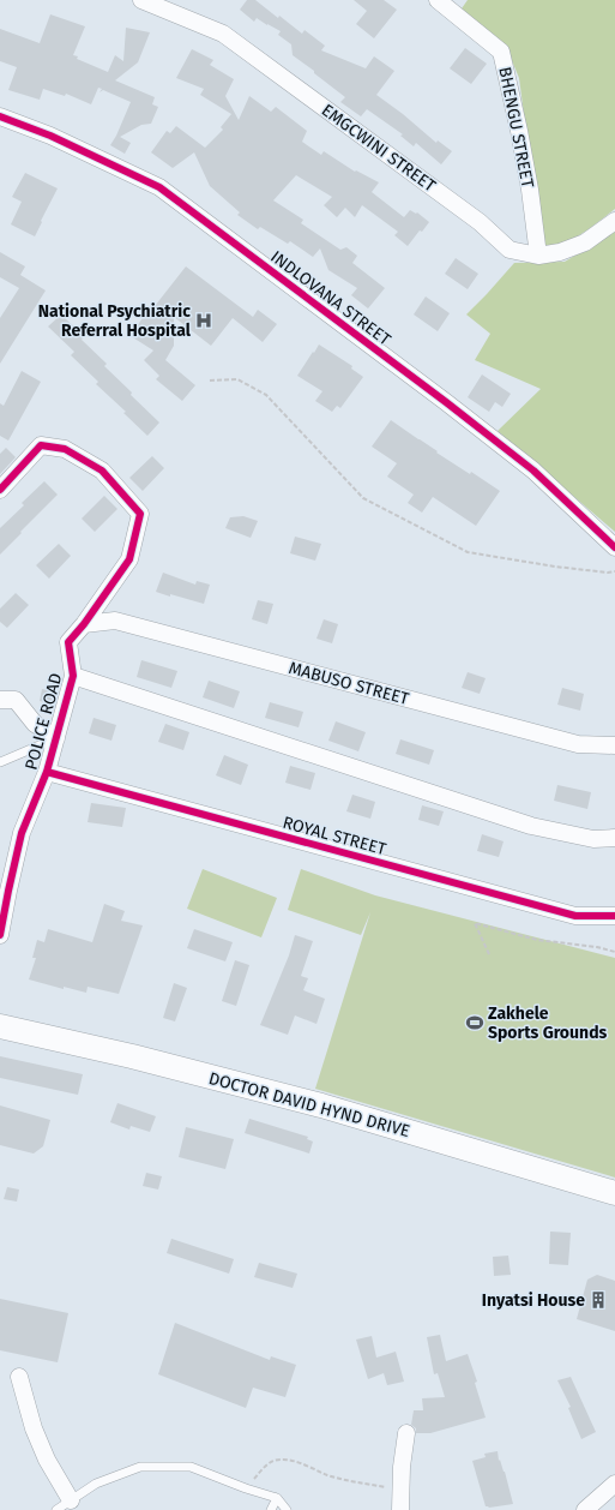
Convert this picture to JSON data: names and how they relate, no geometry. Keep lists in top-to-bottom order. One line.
{"streets":{"main road":["DOCTOR DAVID HYND DRIVE"],"street":["BHENGU STREET","EMGCWINI STREET","INDLOVANA STREET","MABUSO STREET","POLICE ROAD","ROYAL STREET"]},"crossings":[["BHENGU STREET","EMGCWINI STREET"],["MABUSO STREET","POLICE ROAD"],["POLICE ROAD","ROYAL STREET"]],"places":{"hospital":["National Psychiatric Referral Hospital"],"sports":["Zakhele Sports Grounds"],"building":["Inyatsi House"]}}
